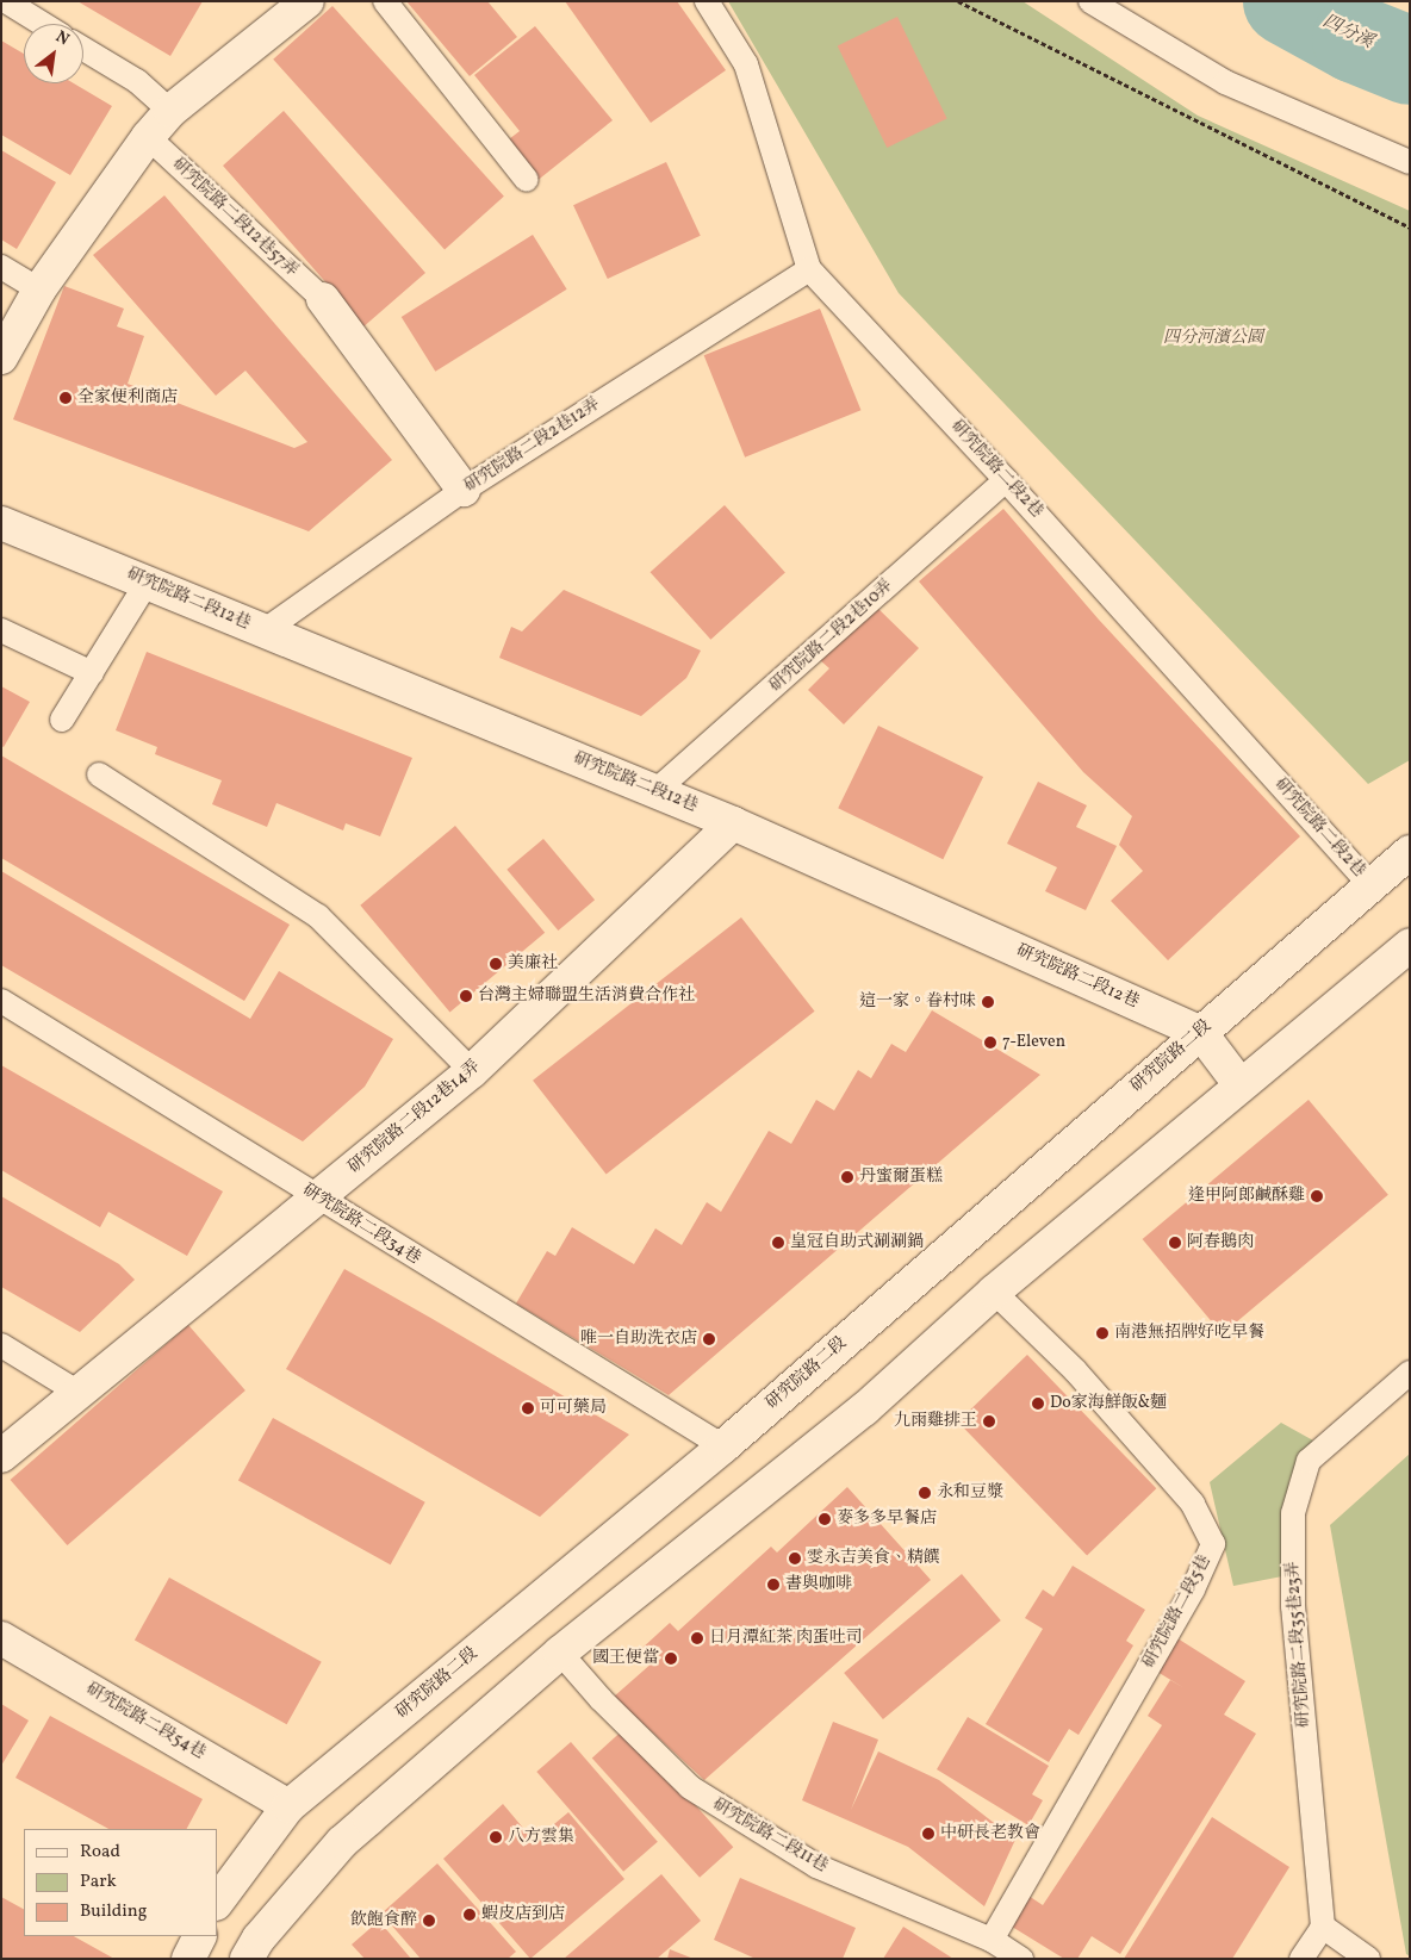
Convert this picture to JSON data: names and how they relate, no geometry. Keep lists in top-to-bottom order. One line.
{"streets":{"street":["研究院路二段12巷","研究院路二段","研究院路二段12巷14弄","研究院路二段54巷"],"lane":["研究院路二段12巷57弄","研究院路二段2巷12弄","研究院路二段2巷","研究院路二段2巷10弄","研究院路二段34巷","研究院路二段5巷","研究院路二段35巷23弄","研究院路二段11巷"]},"crossings":[["研究院路二段2巷12弄","研究院路二段2巷"],["研究院路二段2巷12弄","研究院路二段12巷"],["研究院路二段2巷","研究院路二段2巷10弄"],["研究院路二段2巷","研究院路二段"],["研究院路二段12巷","研究院路二段2巷10弄"],["研究院路二段12巷","研究院路二段"],["研究院路二段12巷","研究院路二段12巷14弄"],["研究院路二段","研究院路二段34巷"],["研究院路二段","研究院路二段54巷"],["研究院路二段12巷14弄","研究院路二段34巷"],["研究院路二段5巷","研究院路二段11巷"]],"water":["四分溪"],"parks":["四分河濱公園"],"places":["全家便利商店","美廉社","台灣主婦聯盟生活消費合作社","這一家。眷村味","7-Eleven","丹蜜爾蛋糕","逢甲阿郎鹹酥雞","皇冠自助式涮涮鍋","阿春鵝肉","南港無招牌好吃早餐","唯一自助洗衣店","Do家海鮮飯&麵","可可藥局","九雨雞排王","永和豆漿","麥多多早餐店","雯永吉美食、精饌","書與咖啡","日月潭紅茶 肉蛋吐司","國王便當","中研長老教會","八方雲集","蝦皮店到店","飲飽食醉"],"legend":["Road","Park","Building"],"north":"top right"}
